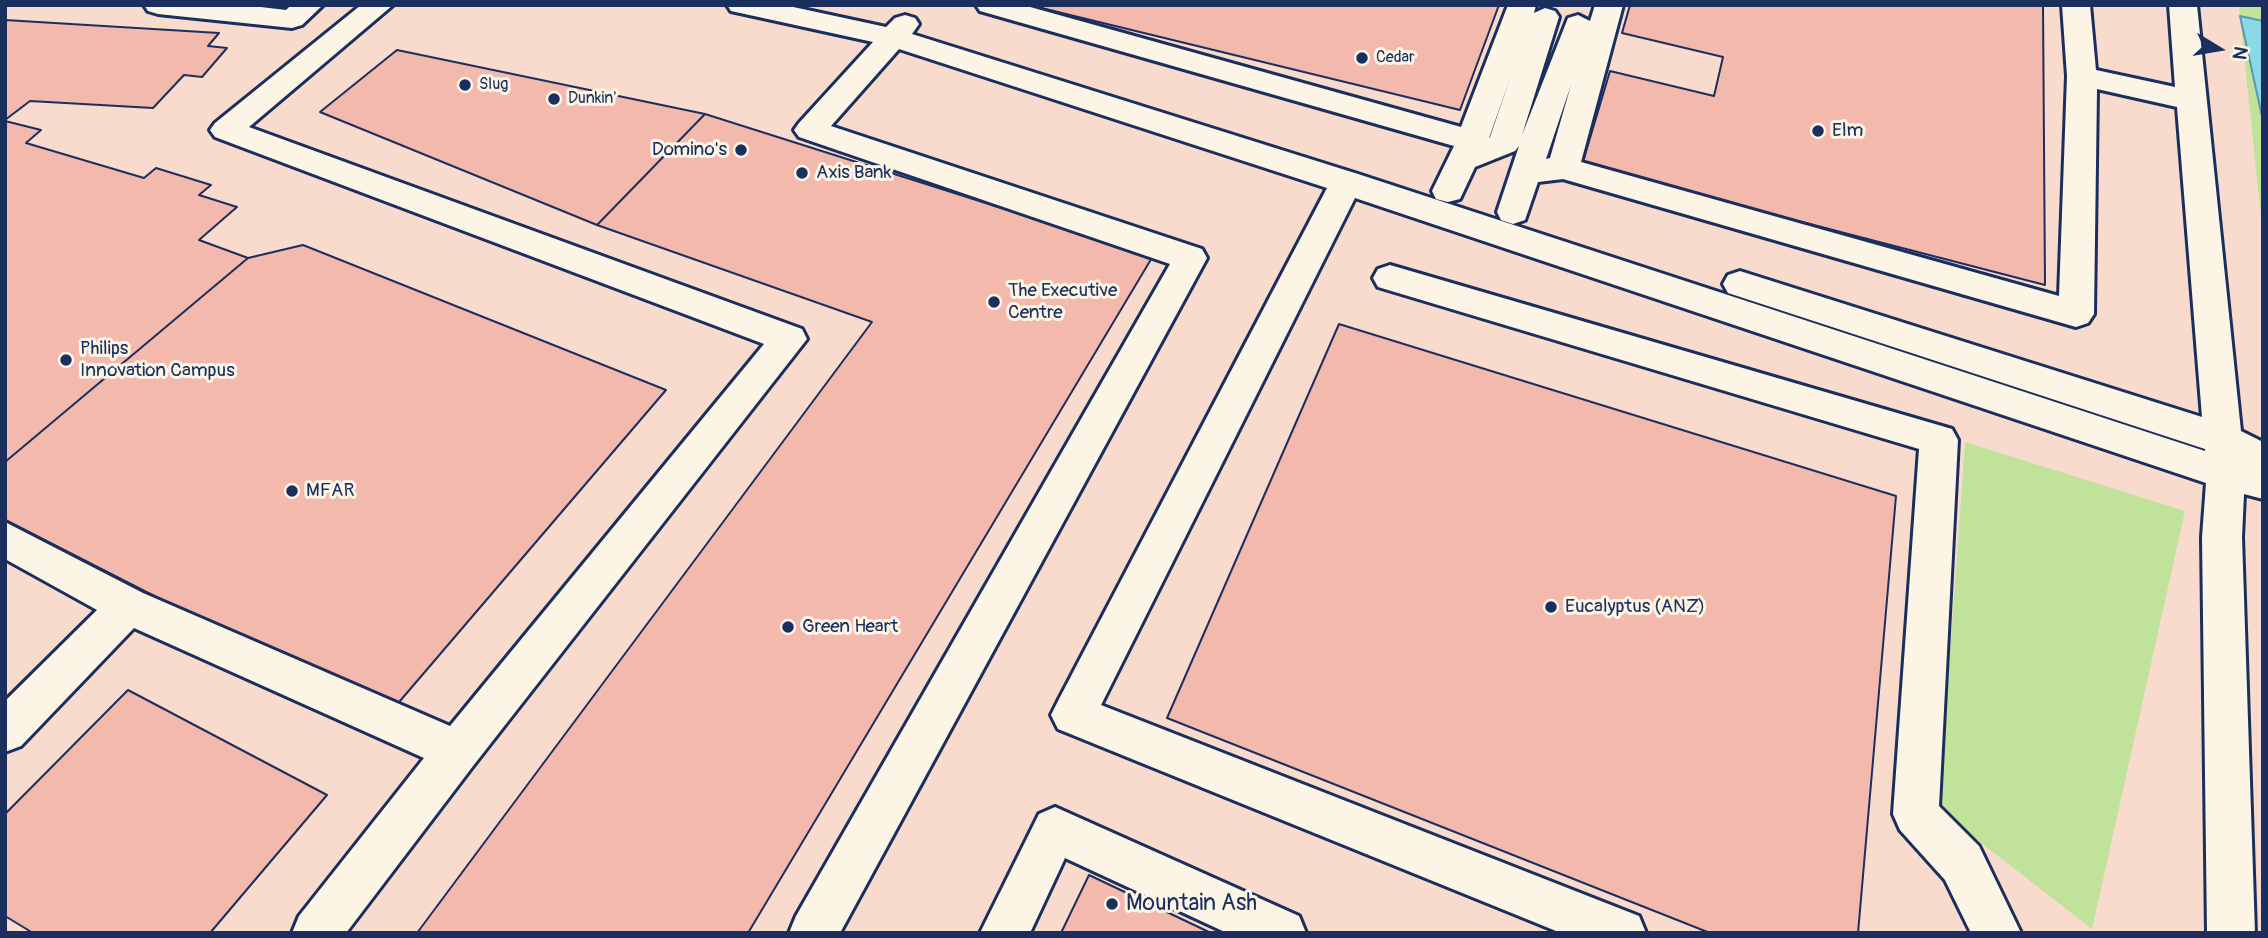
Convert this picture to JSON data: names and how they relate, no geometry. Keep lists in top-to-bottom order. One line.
{"places":["Cedar","Slug","Dunkin'","Elm","Domino's","Axis Bank","The Executive Centre","Philips Innovation Campus","MFAR","Eucalyptus (ANZ)","Green Heart","Mountain Ash"],"north":"right"}
